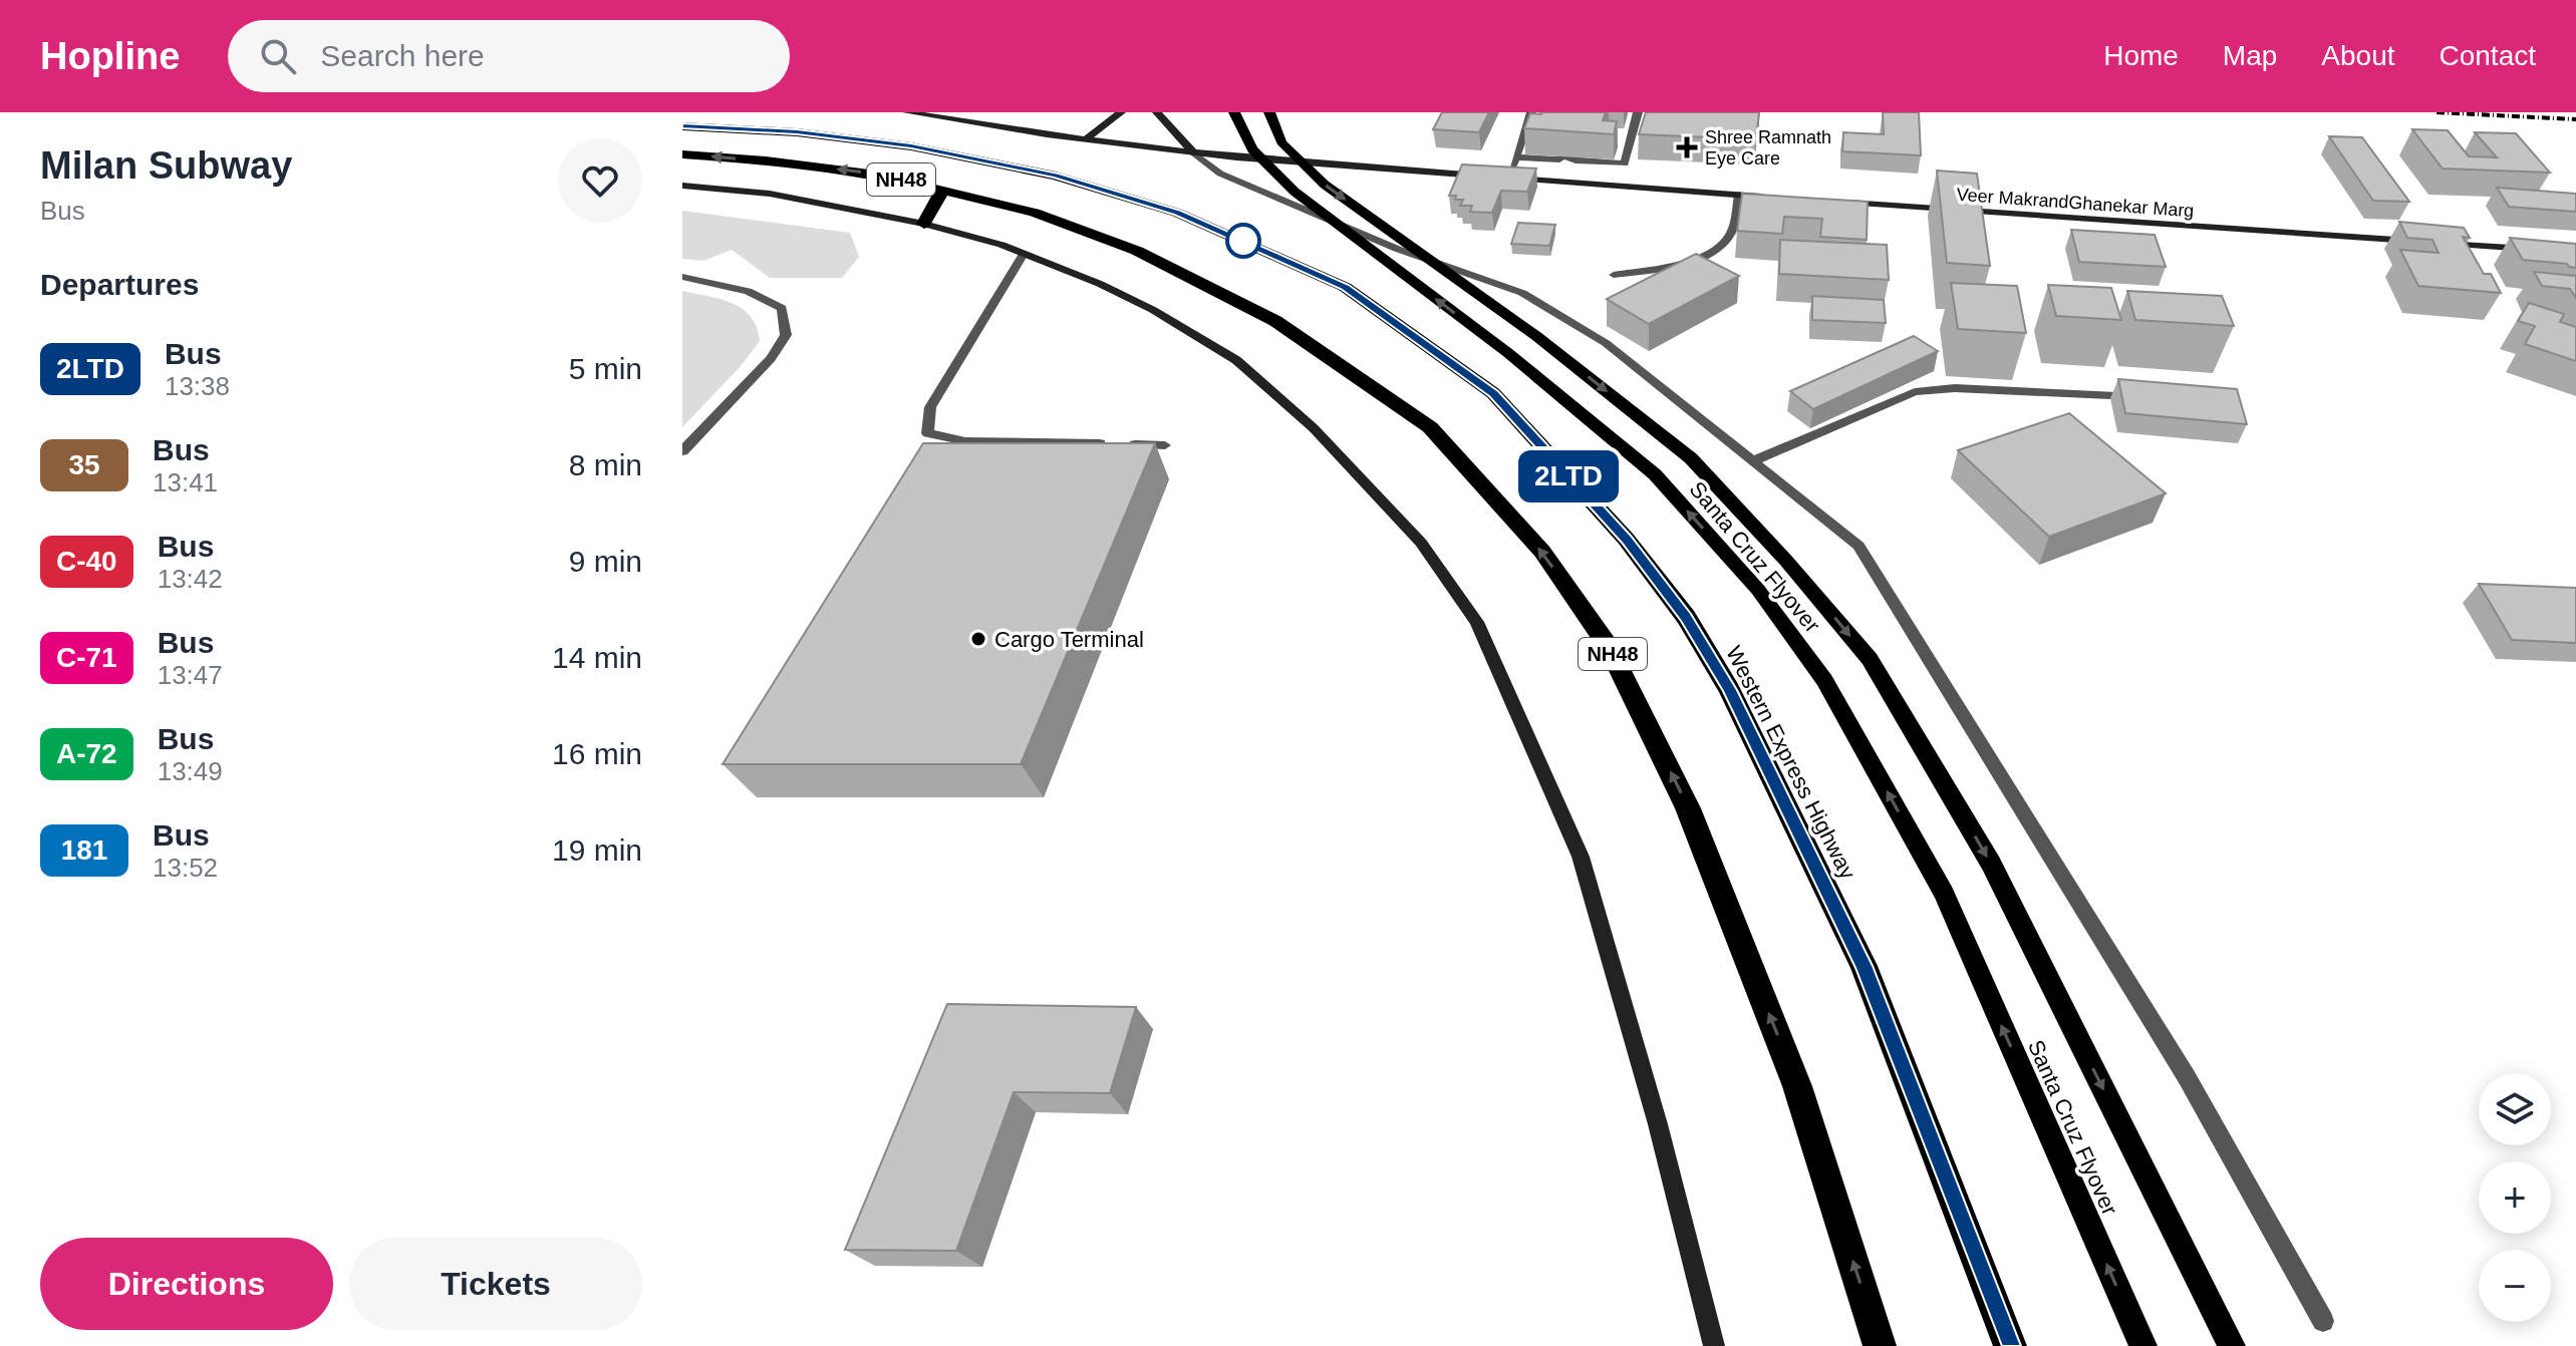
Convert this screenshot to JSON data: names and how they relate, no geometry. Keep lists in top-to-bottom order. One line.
{"streets":{"highway":["NH48","Western Express Highway"],"main road":["Santa Cruz Flyover"],"street":["Veer MakrandGhanekar Marg"]},"places":{"health":["Shree Ramnath Eye Care"],"other":["Cargo Terminal"]},"lines":["bus line 2LTD"],"page":{"header":"Hopline","search":"Search here","nav":["Home","Map","About","Contact"],"heading":[["Milan Subway","Bus"],"Departures"],"on_map":"2LTD","list":[{"mark":"2LTD","name":"Bus","note":"13:38","value":"5 min"},{"mark":"35","name":"Bus","note":"13:41","value":"8 min"},{"mark":"C-40","name":"Bus","note":"13:42","value":"9 min"},{"mark":"C-71","name":"Bus","note":"13:47","value":"14 min"},{"mark":"A-72","name":"Bus","note":"13:49","value":"16 min"},{"mark":"181","name":"Bus","note":"13:52","value":"19 min"}],"map_buttons":["+","−"],"buttons":["Directions","Tickets"]}}
